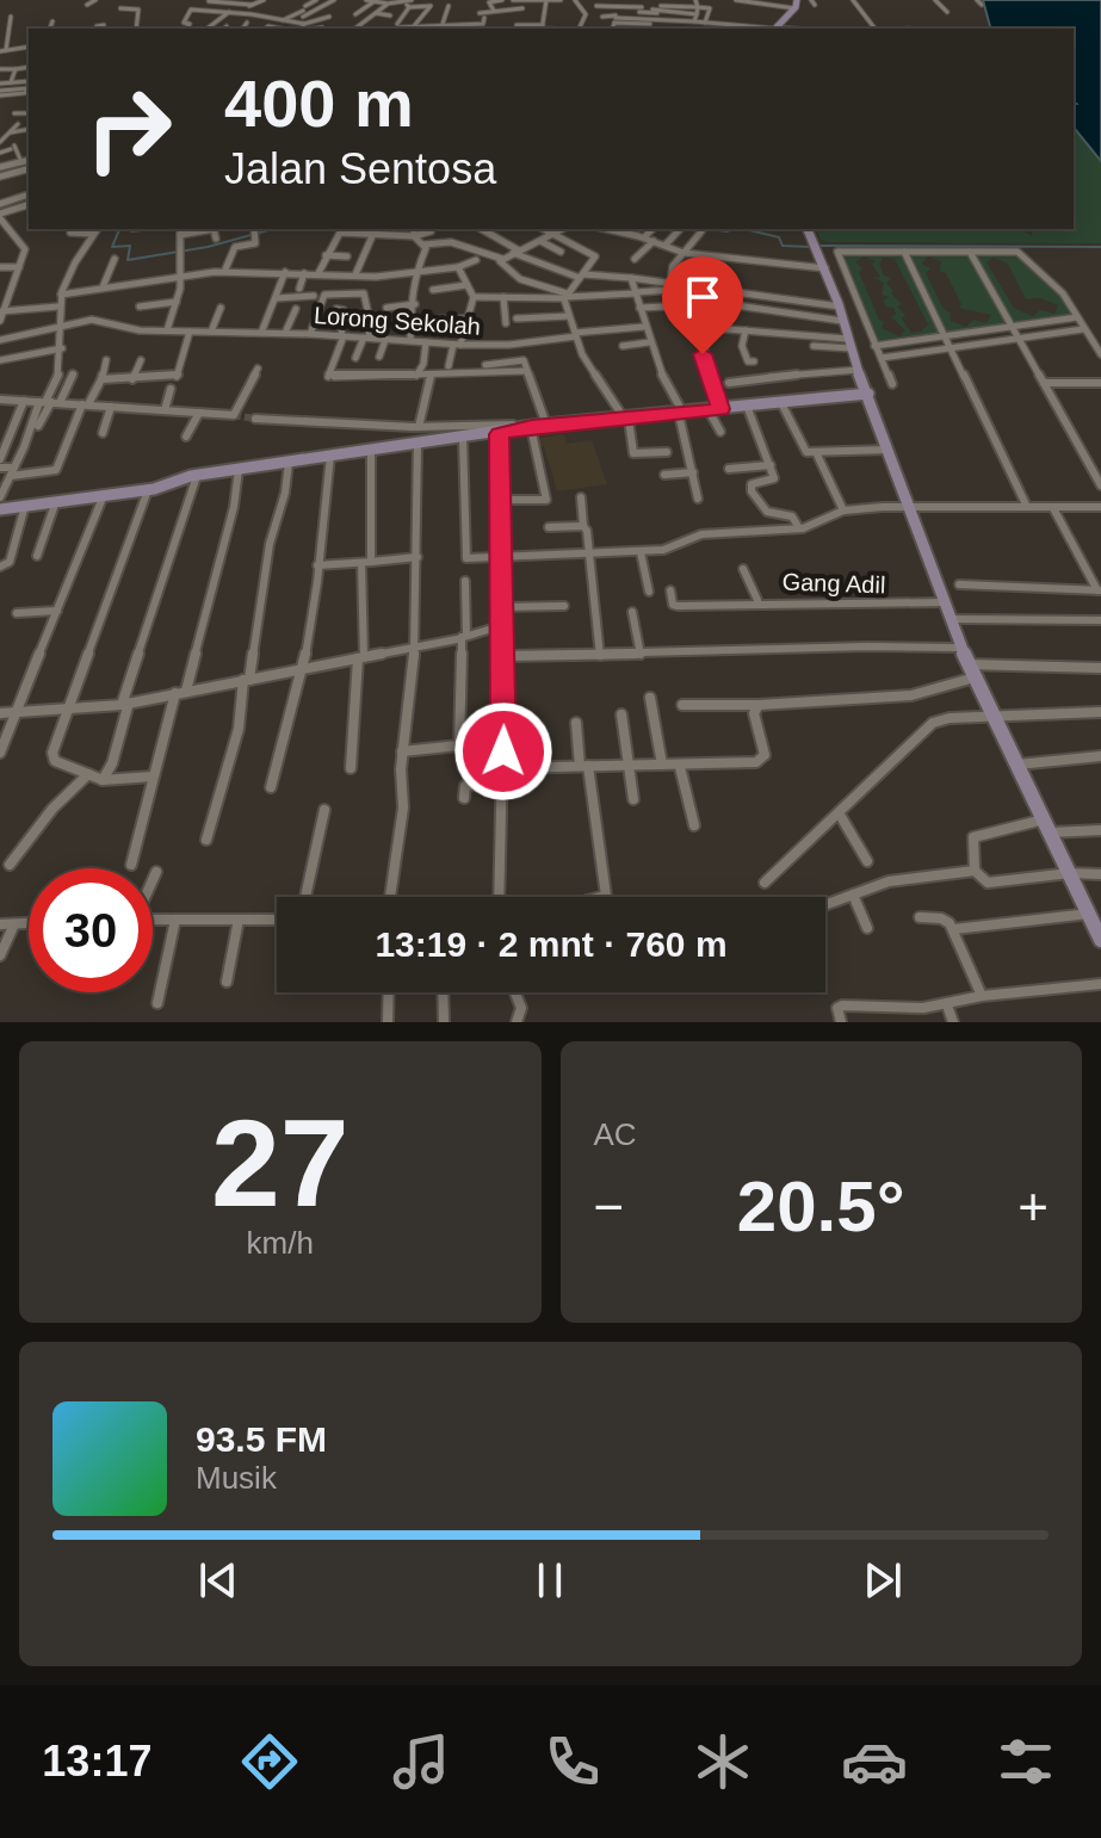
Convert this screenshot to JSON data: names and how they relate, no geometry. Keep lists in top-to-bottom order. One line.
{"streets":{"street":["Lorong Sekolah","Gang Adil"]},"page":{"turn":["400 m","Jalan Sentosa"],"limit":"30","trip":"13:19 · 2 mnt · 760 m","tile":[["27","km/h"],"AC"],"heat":["−","20.5°","+"],"song":["93.5 FM","Musik"],"tabs":"13:17"}}
